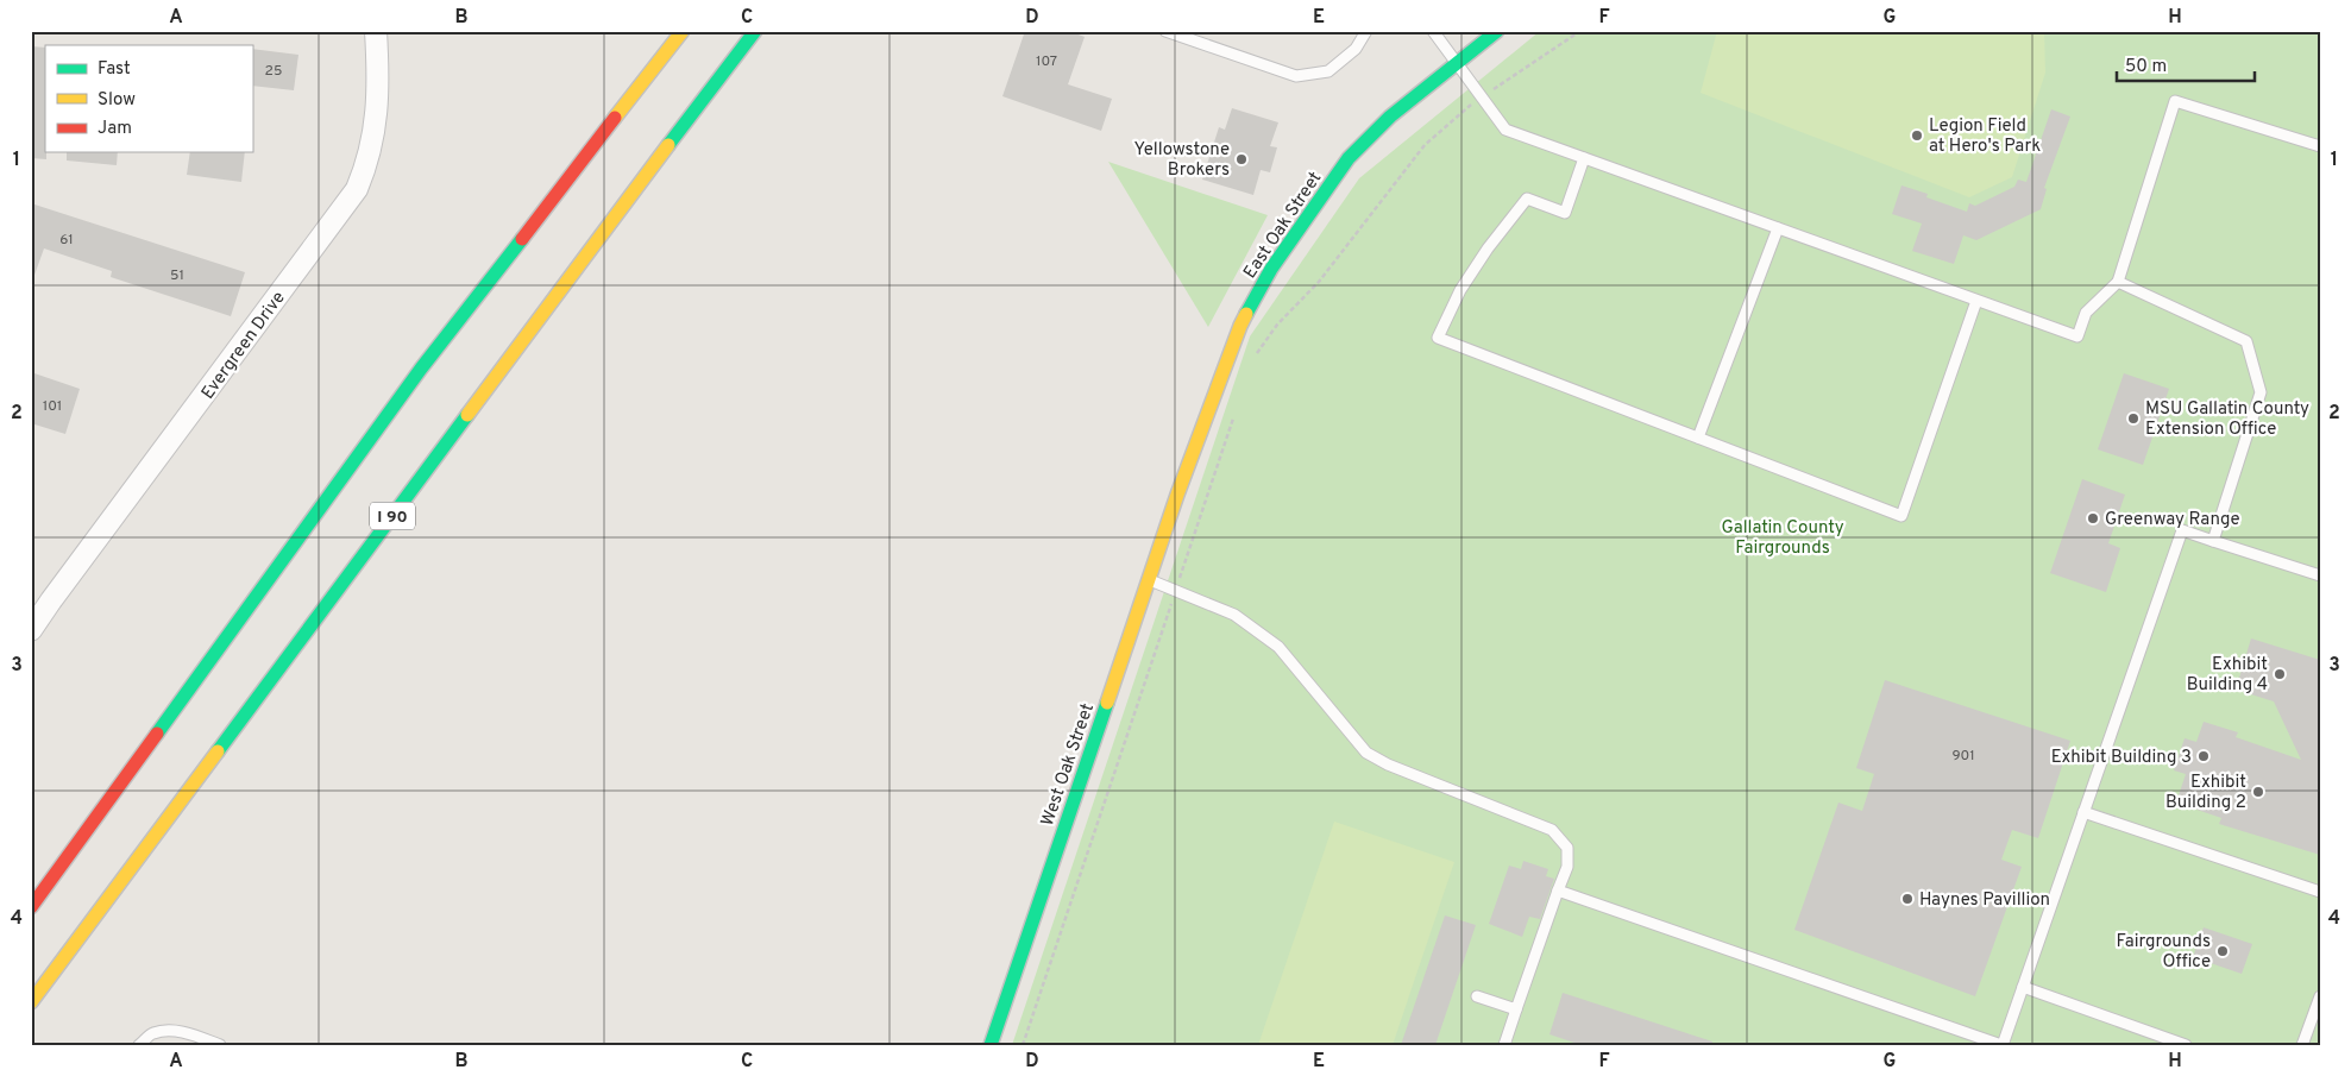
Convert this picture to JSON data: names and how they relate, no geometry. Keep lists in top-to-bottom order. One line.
{"streets":{"main road":["East Oak Street","I 90","West Oak Street"],"street":["Evergreen Drive"]},"crossings":[["East Oak Street","West Oak Street"]],"parks":["Gallatin County Fairgrounds"],"places":["Legion Field at Hero's Park","Yellowstone Brokers","MSU Gallatin County Extension Office","Greenway Range","Exhibit Building 4","Exhibit Building 3","Exhibit Building 2","Haynes Pavillion","Fairgrounds Office"],"house_numbers":["107","25","61","51","101","901"],"legend":["Fast","Slow","Jam"],"scale_bar":"50 m","grid":{"columns":["A","B","C","D","E","F","G","H"],"rows":["1","2","3","4"]}}
